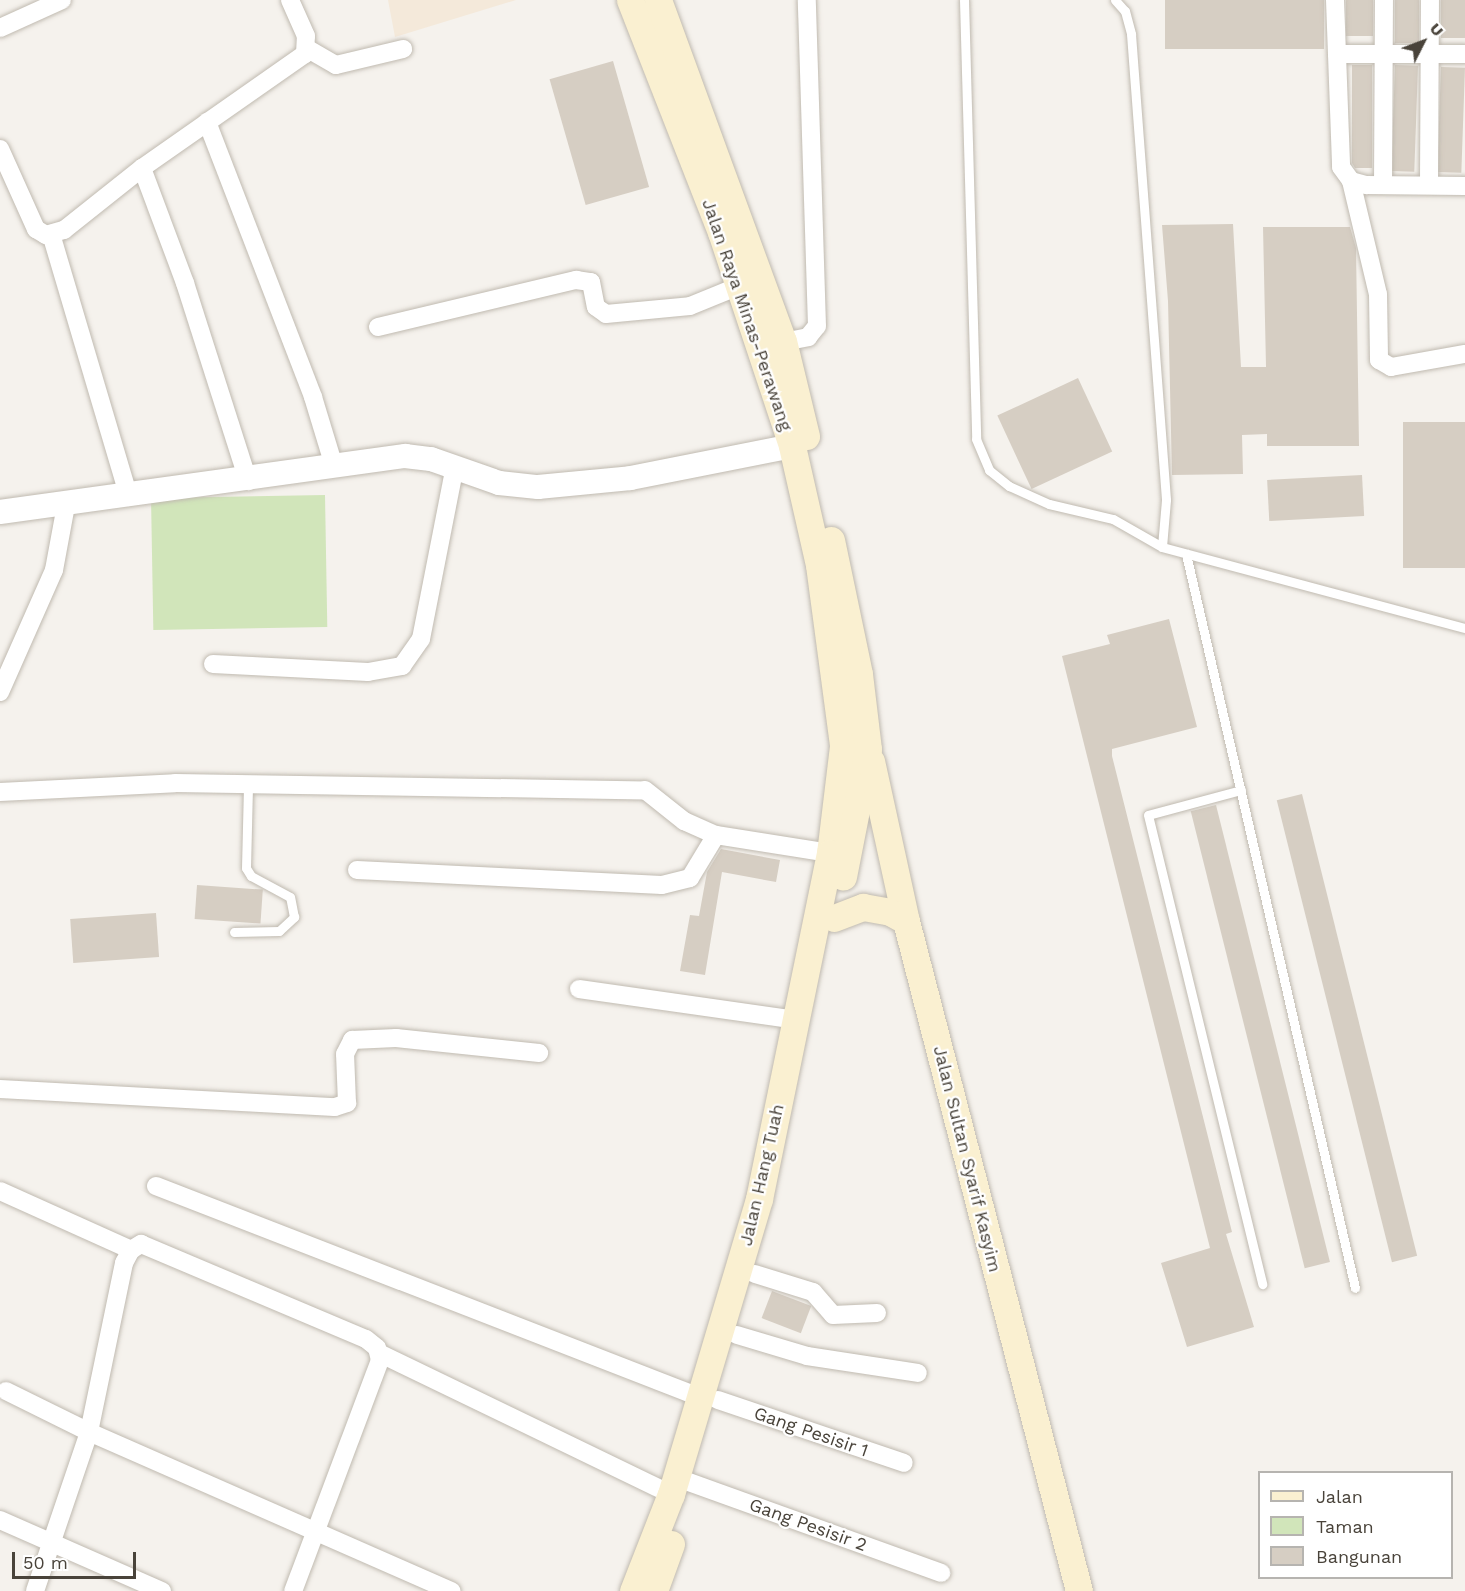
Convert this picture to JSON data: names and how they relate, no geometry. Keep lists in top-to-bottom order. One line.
{"streets":{"main road":["Jalan Raya Minas-Perawang","Jalan Sultan Syarif Kasyim","Jalan Hang Tuah"],"street":["Gang Pesisir 1","Gang Pesisir 2"]},"crossings":[["Jalan Raya Minas-Perawang","Jalan Sultan Syarif Kasyim"],["Jalan Raya Minas-Perawang","Jalan Hang Tuah"],["Jalan Sultan Syarif Kasyim","Jalan Hang Tuah"],["Jalan Hang Tuah","Gang Pesisir 1"],["Jalan Hang Tuah","Gang Pesisir 2"]],"legend":["Jalan","Taman","Bangunan"],"scale_bar":"50 m","north":"top right"}
